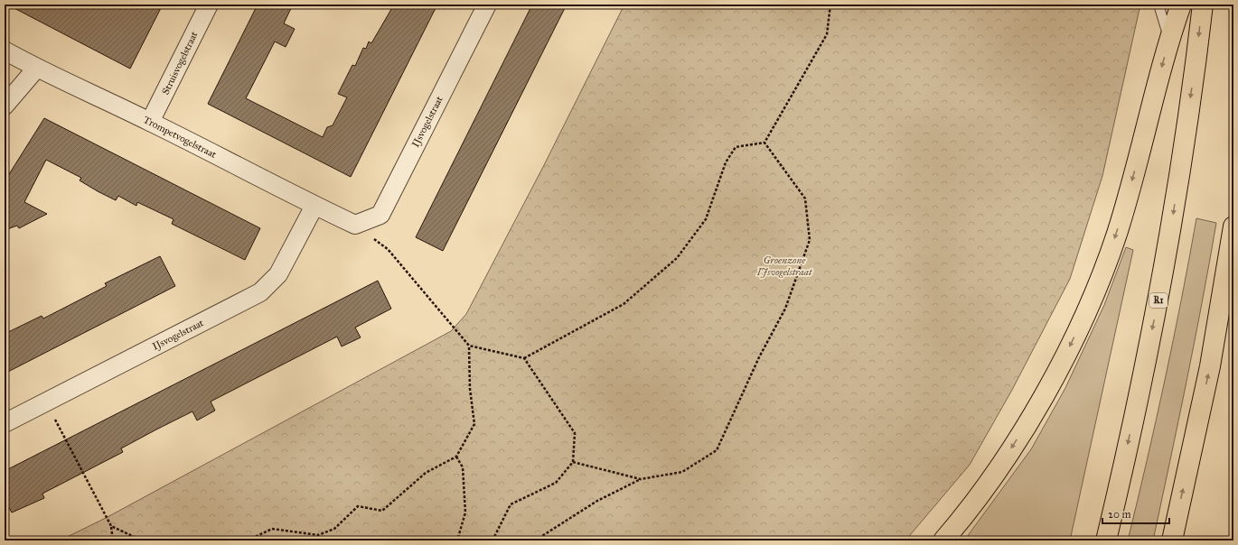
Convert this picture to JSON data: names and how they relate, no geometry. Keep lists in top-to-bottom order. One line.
{"streets":{"highway":["R1"],"street":["Struisvogelstraat","IJsvogelstraat","Trompetvogelstraat"]},"crossings":[["Struisvogelstraat","Trompetvogelstraat"],["IJsvogelstraat","Trompetvogelstraat"]],"parks":["Groenzone IJsvogelstraat"],"scale_bar":"20 m"}
